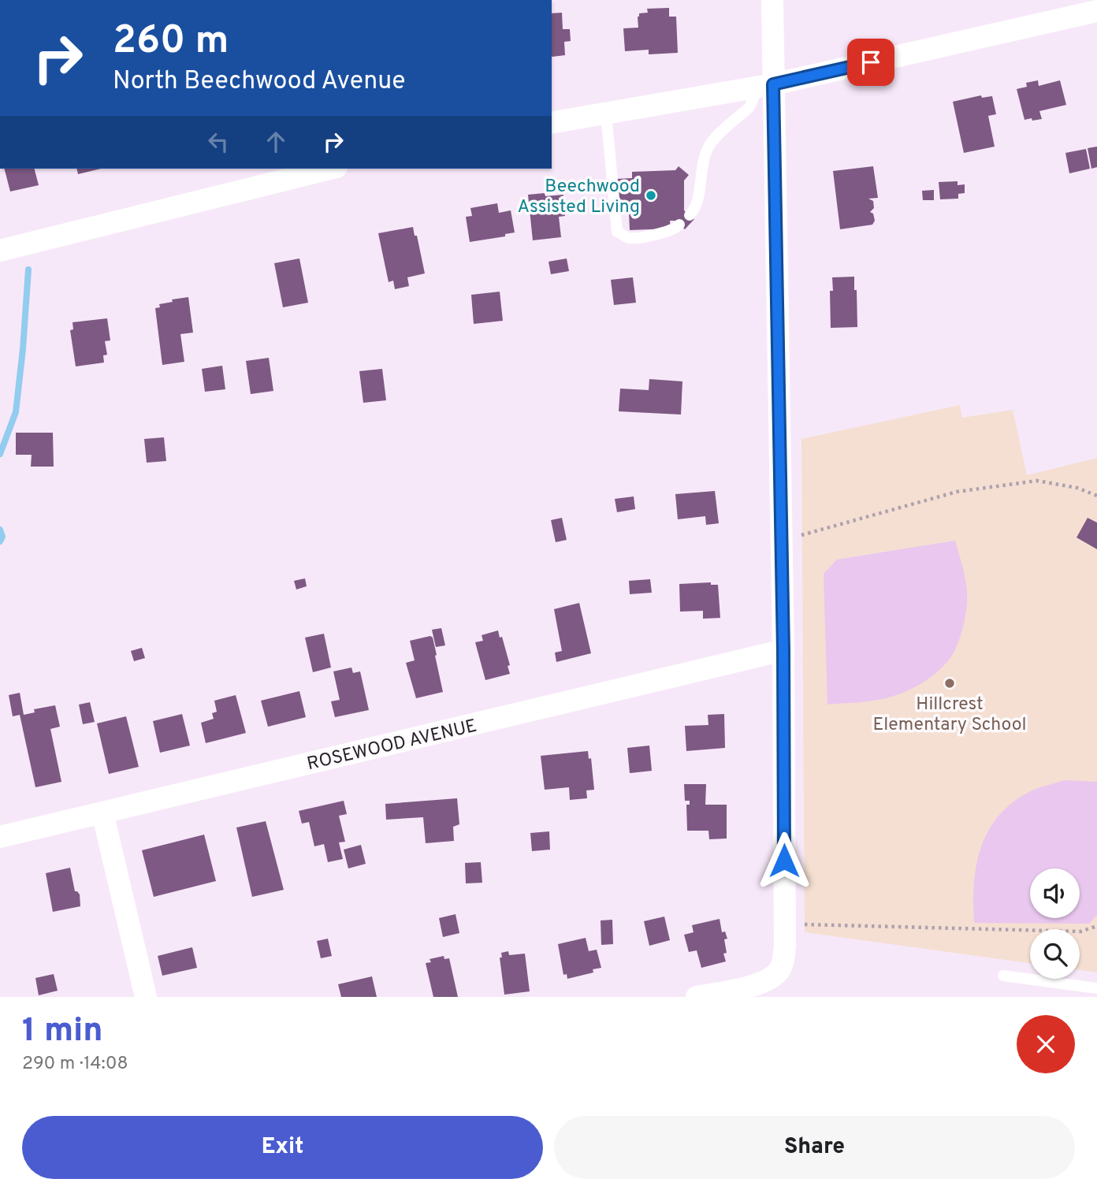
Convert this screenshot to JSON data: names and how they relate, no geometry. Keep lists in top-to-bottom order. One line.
{"streets":{"street":["ROSEWOOD AVENUE"]},"places":["Beechwood Assisted Living","Hillcrest Elementary School"],"page":{"turn":["260 m","North Beechwood Avenue"],"heading":["1 min","290 m · 14:08"],"buttons":["Exit","Share"]}}
